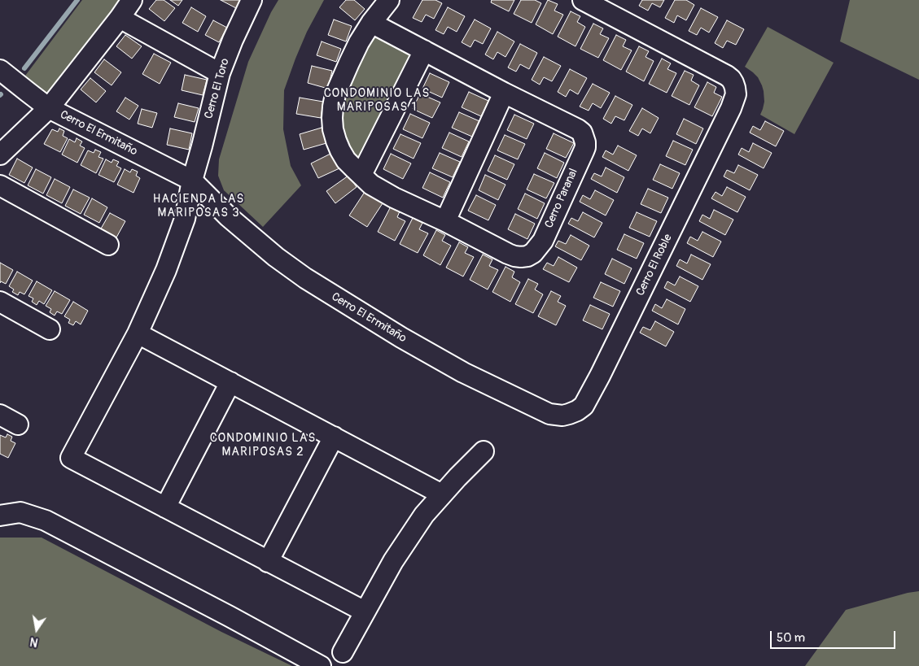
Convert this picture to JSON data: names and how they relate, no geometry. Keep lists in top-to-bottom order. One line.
{"streets":{"street":["Cerro El Toro","Cerro El Ermitaño","Cerro Paranal","Cerro El Roble"]},"crossings":[["Cerro El Toro","Cerro El Ermitaño"],["Cerro El Ermitaño","Cerro El Roble"]],"districts":["CONDOMINIO LAS MARIPOSAS 1","HACIENDA LAS MARIPOSAS 3","CONDOMINIO LAS MARIPOSAS 2"],"scale_bar":"50 m","north":"bottom"}
